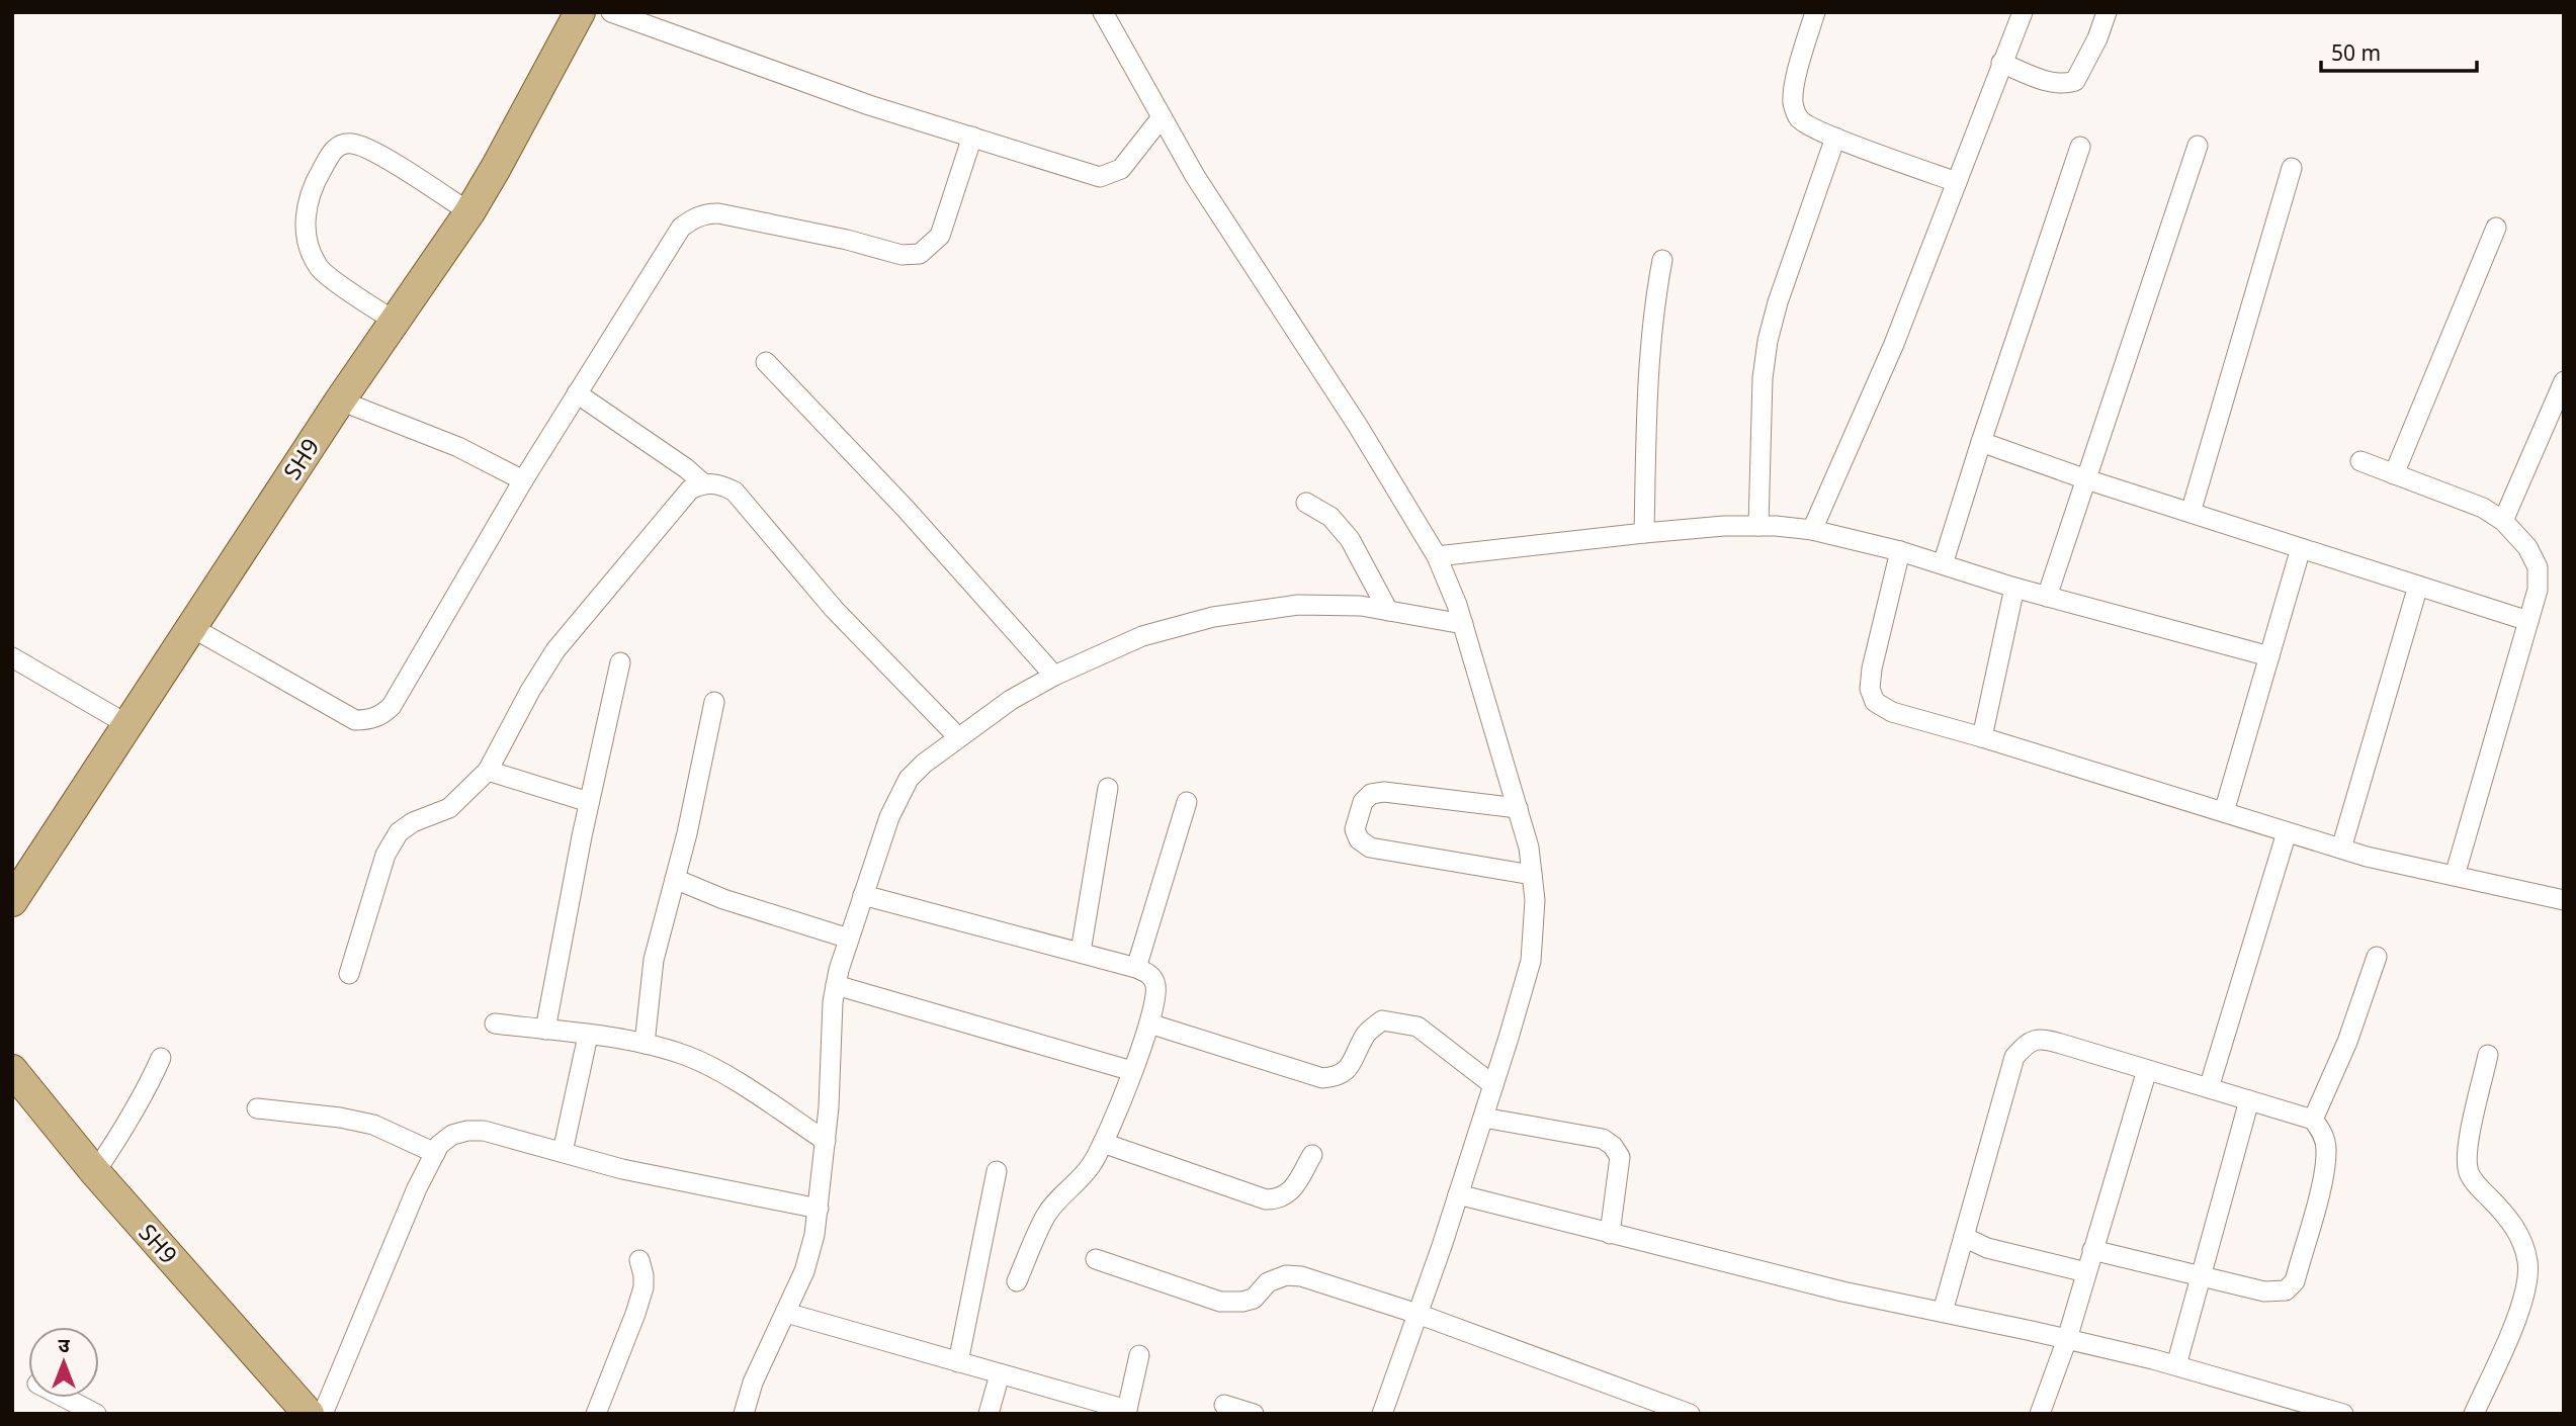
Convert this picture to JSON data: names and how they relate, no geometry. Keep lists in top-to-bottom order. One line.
{"streets":{"main road":["SH9"]},"scale_bar":"50 m","north":"top"}
